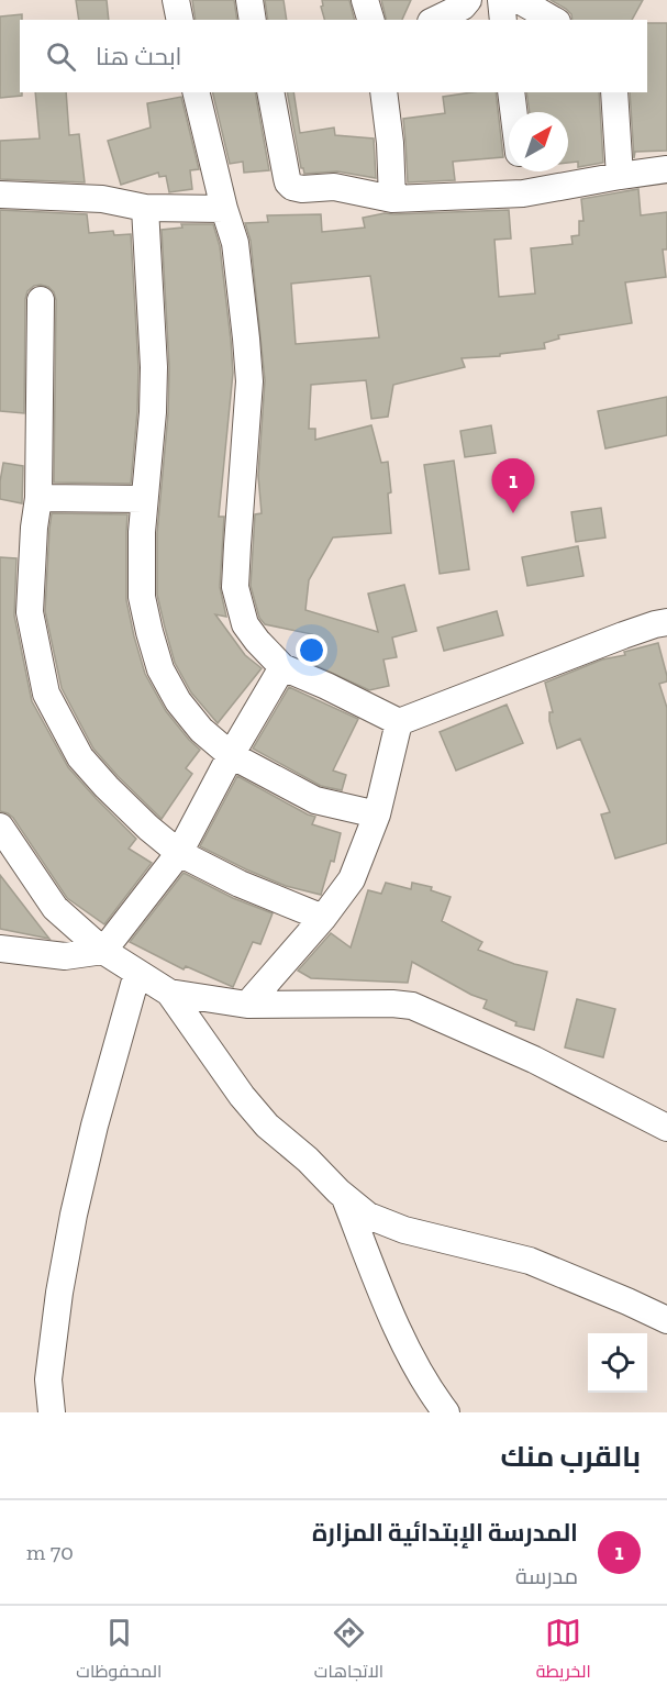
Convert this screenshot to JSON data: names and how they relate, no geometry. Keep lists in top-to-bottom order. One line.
{"north":"top right","page":{"search":"ابحث هنا","pins":"1","heading":"بالقرب منك","list":[{"mark":"1","name":"المدرسة الإبتدائية المزارة","note":"مدرسة","value":"70 m"}],"nav":["الخريطة","الاتجاهات","المحفوظات"]}}
